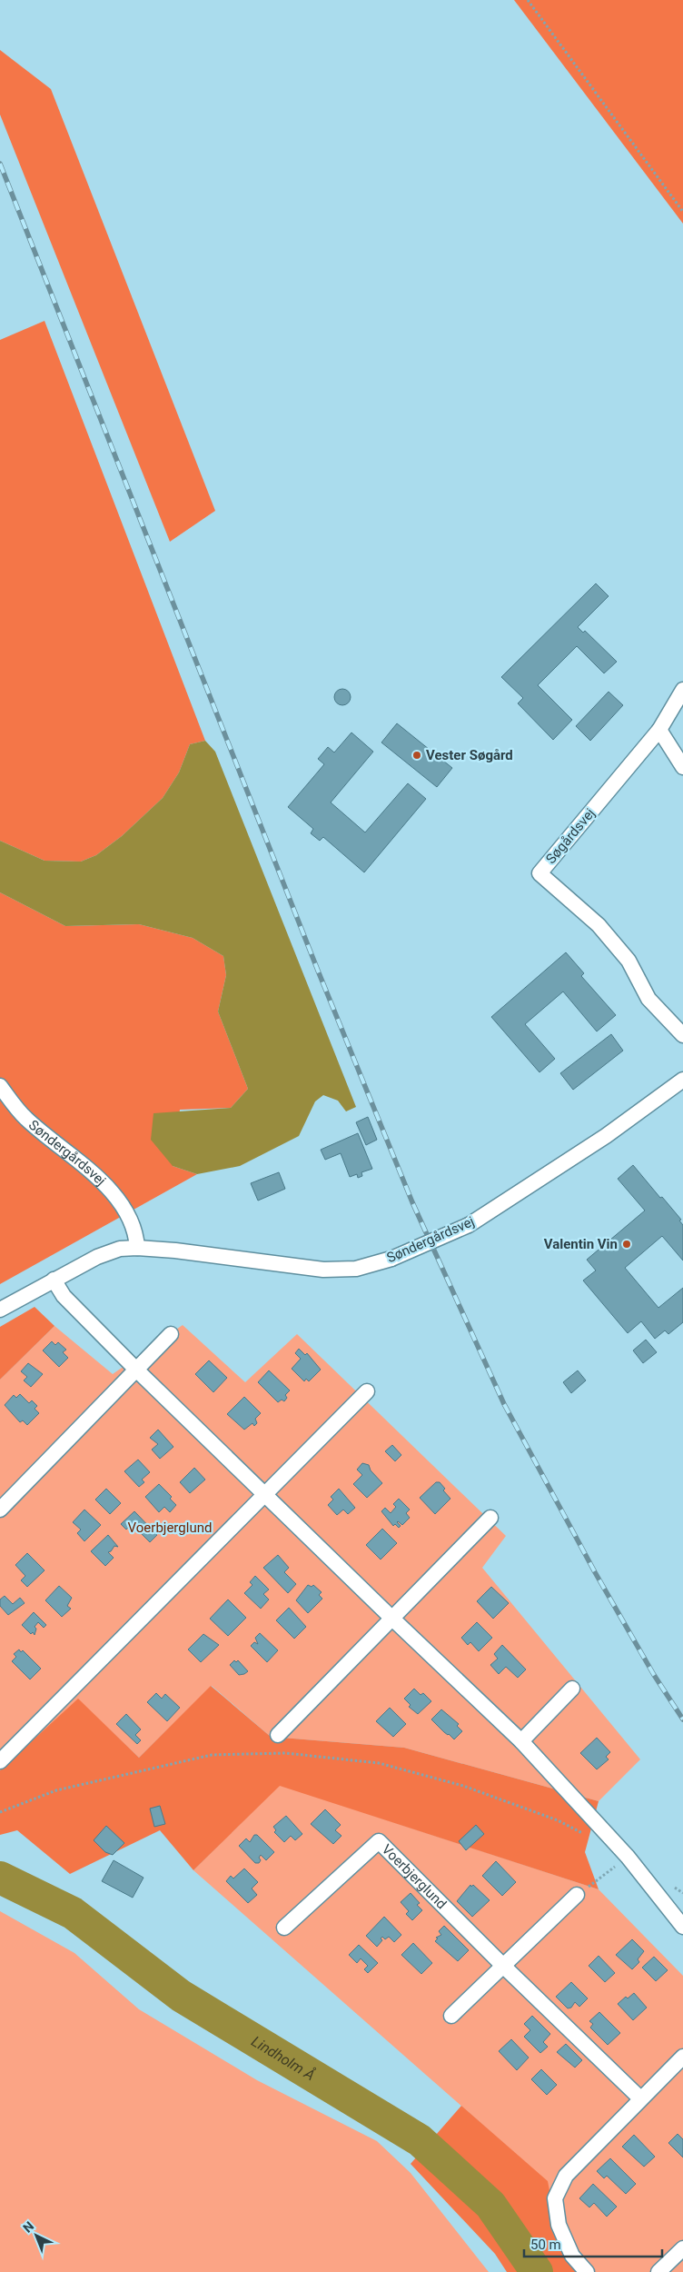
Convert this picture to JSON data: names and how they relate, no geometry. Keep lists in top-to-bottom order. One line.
{"streets":{"street":["Søgårdsvej","Søndergårdsvej","Voerbjerglund"]},"water":["Lindholm Å"],"parks":["Voerbjerglund"],"places":["Vester Søgård","Valentin Vin"],"scale_bar":"50 m","north":"top left"}
